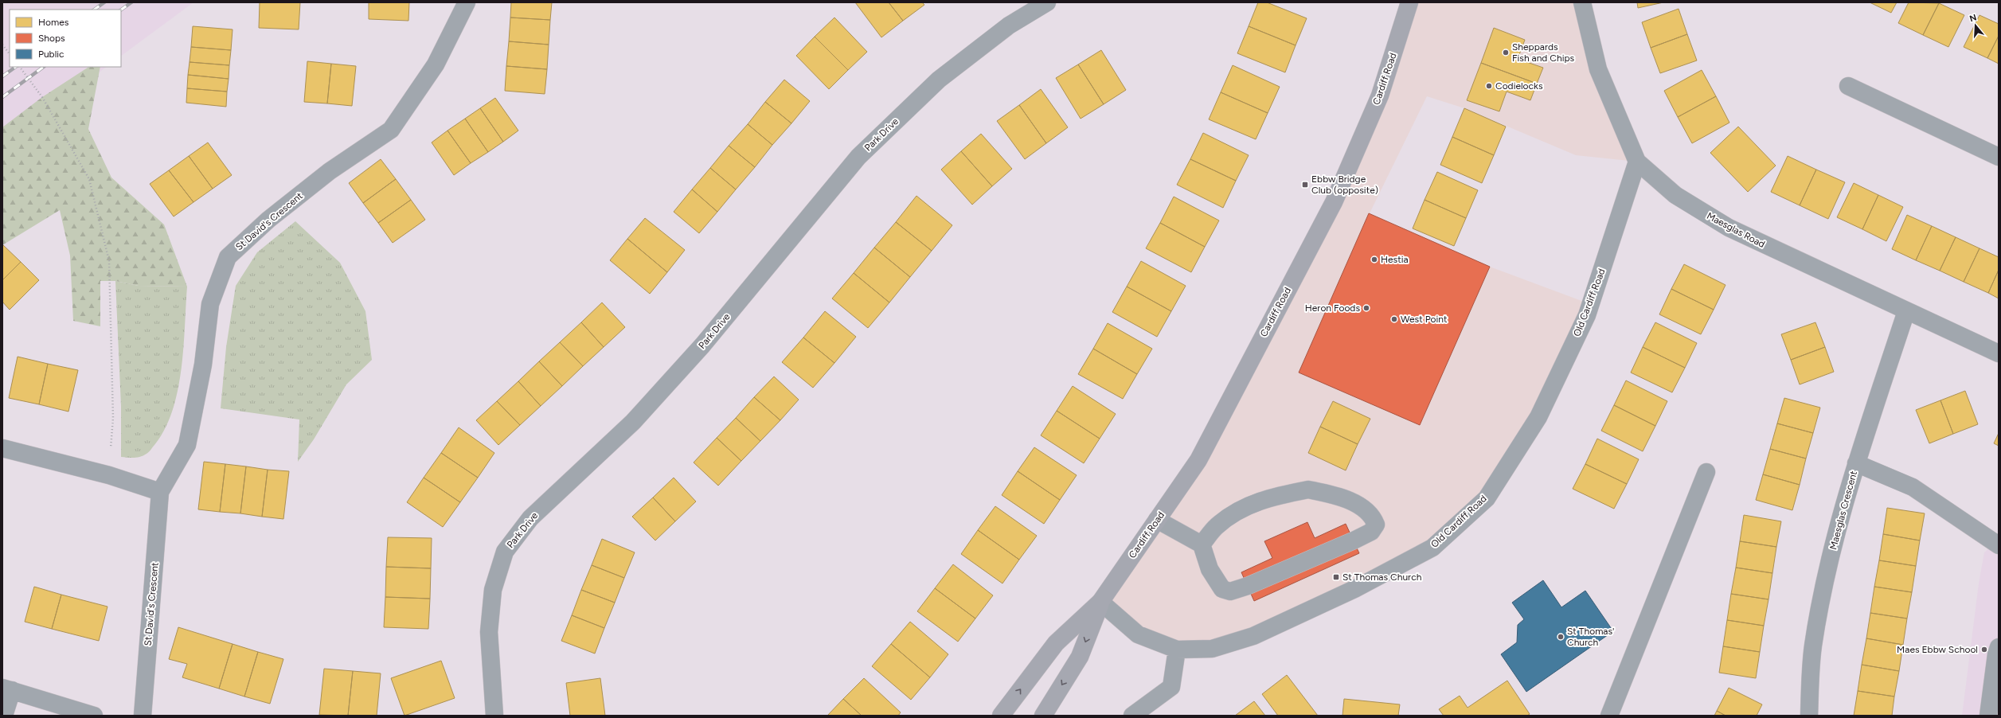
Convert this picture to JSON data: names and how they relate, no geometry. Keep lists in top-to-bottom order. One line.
{"streets":{"main road":["Cardiff Road"],"street":["Park Drive","St David's Crescent","Maesglas Road","Old Cardiff Road","Maesglas Crescent"]},"crossings":[["Cardiff Road","Old Cardiff Road"],["Maesglas Road","Old Cardiff Road"],["Maesglas Road","Maesglas Crescent"]],"places":{"other":["Sheppards Fish and Chips","Codielocks","Hestia","Heron Foods","West Point","St Thomas' Church","Maes Ebbw School"],"transit":["Ebbw Bridge Club (opposite)","St Thomas Church"]},"legend":["Homes","Shops","Public"],"north":"top"}
